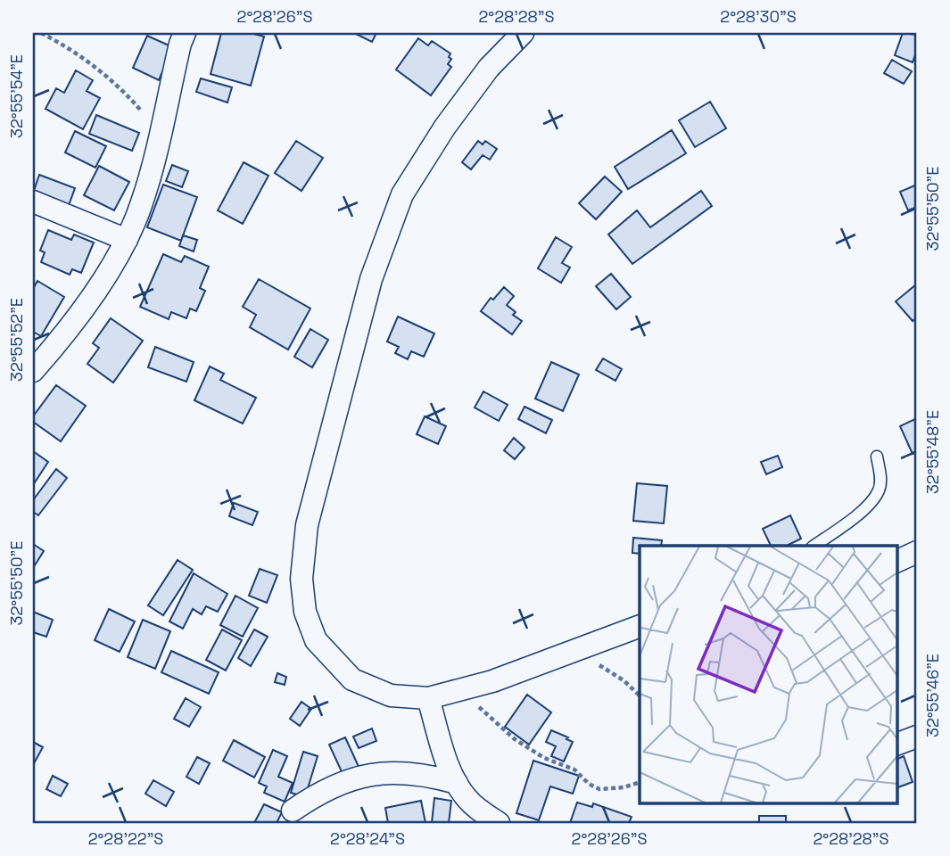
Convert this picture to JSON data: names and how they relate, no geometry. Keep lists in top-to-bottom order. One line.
{"coordinates":["2°28'26\"S","2°28'28\"S","2°28'30\"S","32°55'54\"E","32°55'50\"E","32°55'52\"E","32°55'48\"E","32°55'46\"E","2°28'22\"S","2°28'24\"S"]}
